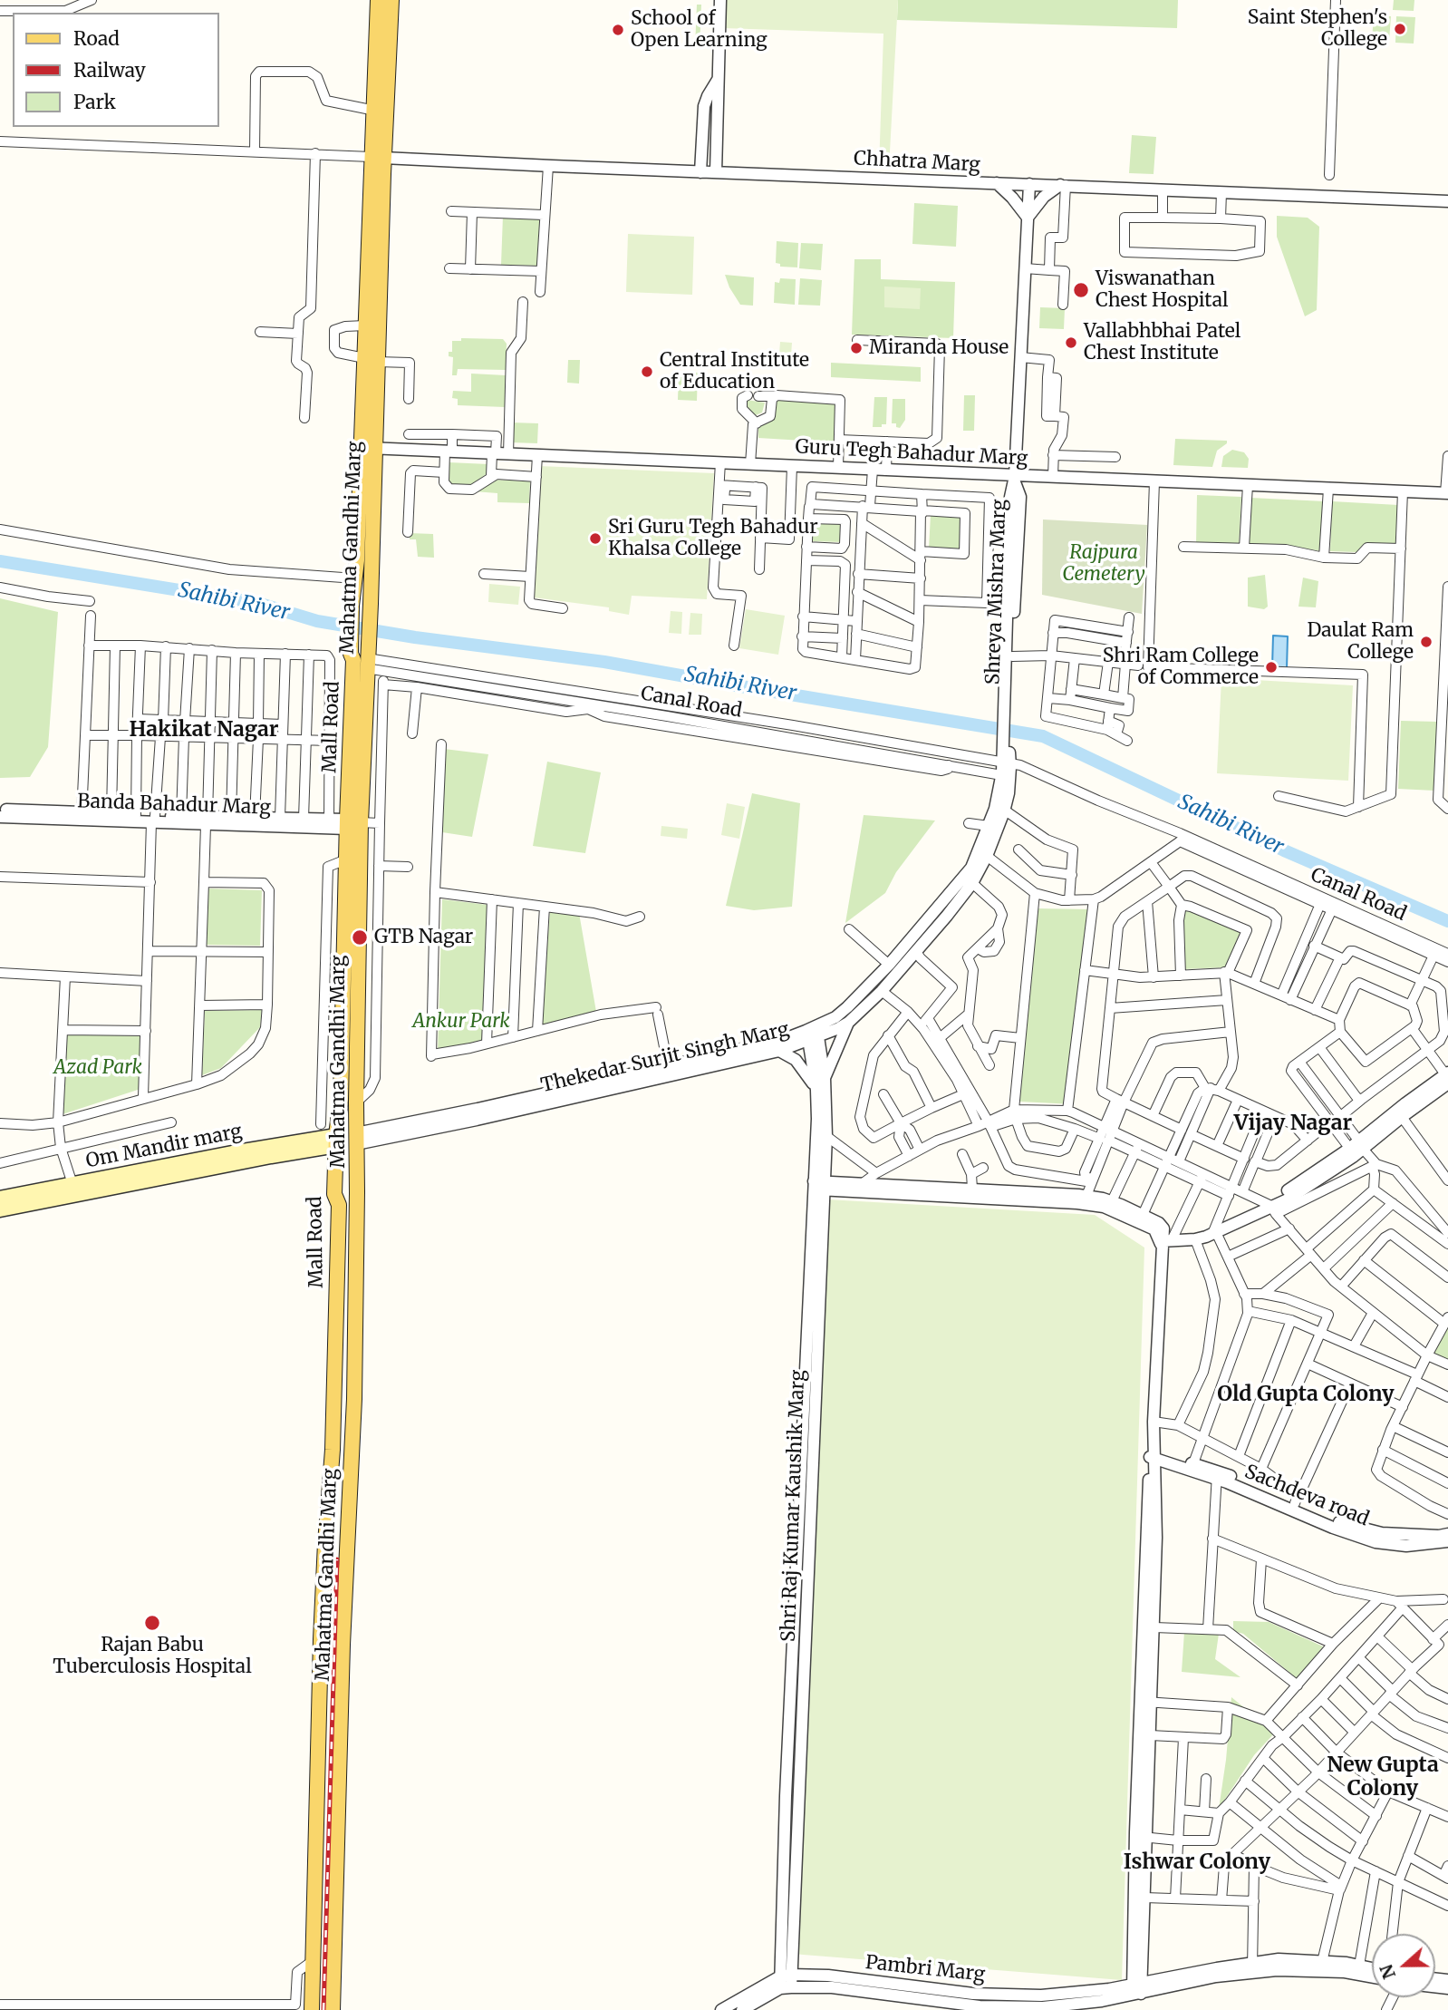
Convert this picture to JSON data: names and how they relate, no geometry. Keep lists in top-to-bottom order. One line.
{"streets":{"main road":["Mahatma Gandhi Marg","Mall Road","Om Mandir marg"],"street":["Chhatra Marg","Guru Tegh Bahadur Marg","Shreya Mishra Marg","Canal Road","Banda Bahadur Marg","Thekedar Surjit Singh Marg","Sachdeva road","Shri Raj Kumar Kaushik Marg","Pambri Marg"]},"crossings":[["Chhatra Marg","Mahatma Gandhi Marg"],["Chhatra Marg","Shreya Mishra Marg"],["Guru Tegh Bahadur Marg","Mahatma Gandhi Marg"],["Guru Tegh Bahadur Marg","Shreya Mishra Marg"],["Mahatma Gandhi Marg","Canal Road"],["Mahatma Gandhi Marg","Mall Road"],["Mahatma Gandhi Marg","Banda Bahadur Marg"],["Mahatma Gandhi Marg","Thekedar Surjit Singh Marg"],["Shreya Mishra Marg","Thekedar Surjit Singh Marg"],["Canal Road","Thekedar Surjit Singh Marg"],["Mall Road","Banda Bahadur Marg"],["Mall Road","Om Mandir marg"],["Thekedar Surjit Singh Marg","Shri Raj Kumar Kaushik Marg"],["Shri Raj Kumar Kaushik Marg","Pambri Marg"]],"districts":["Hakikat Nagar","Vijay Nagar","Old Gupta Colony","New Gupta Colony","Ishwar Colony"],"water":["Sahibi River"],"parks":["Rajpura Cemetery","Ankur Park","Azad Park"],"places":["Saint Stephen's College","School of Open Learning","Viswanathan Chest Hospital","Vallabhbhai Patel Chest Institute","Miranda House","Central Institute of Education","Sri Guru Tegh Bahadur Khalsa College","Daulat Ram College","Shri Ram College of Commerce","GTB Nagar","Rajan Babu Tuberculosis Hospital"],"legend":["Road","Railway","Park"],"north":"left"}
